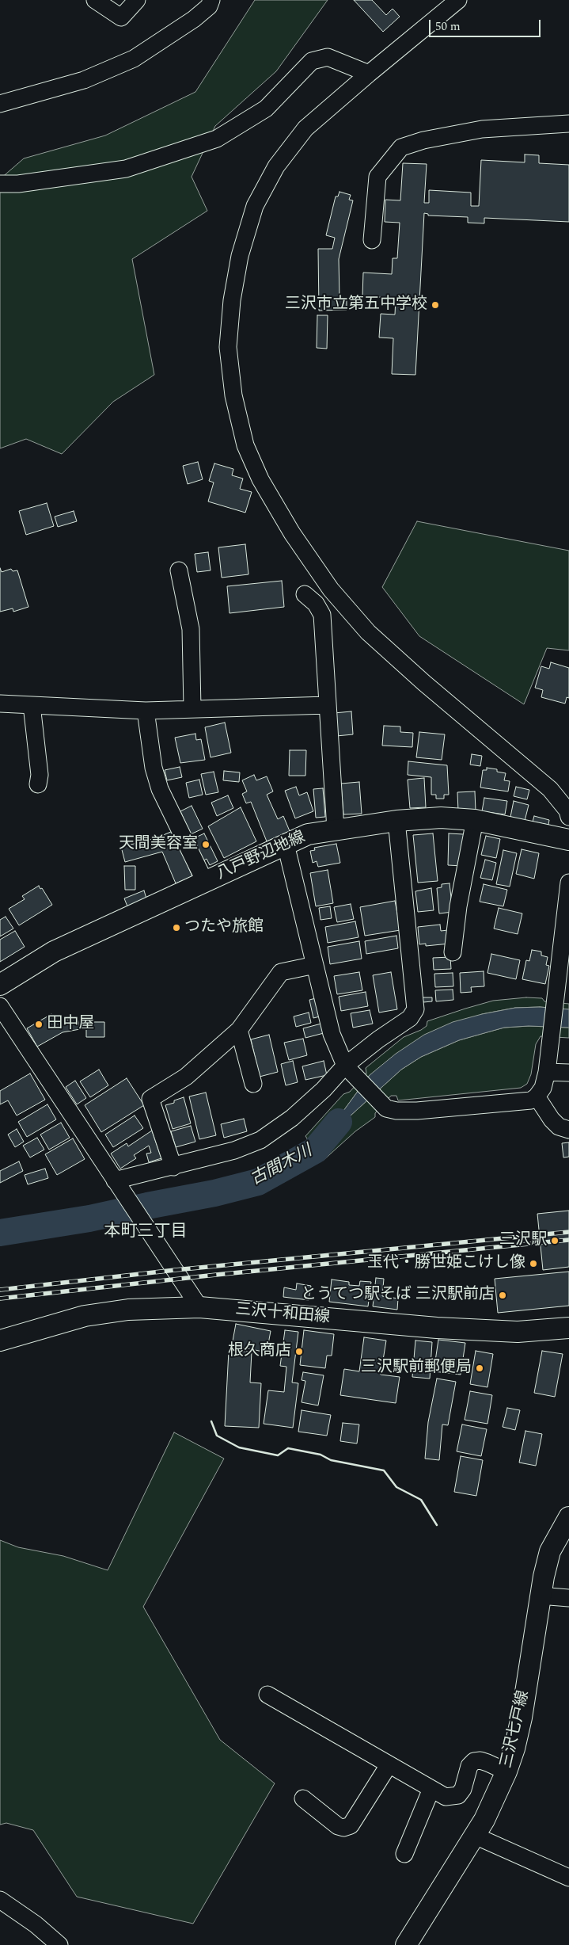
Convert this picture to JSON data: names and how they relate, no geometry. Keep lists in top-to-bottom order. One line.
{"streets":{"main road":["八戸野辺地線","三沢十和田線","三沢七戸線"]},"districts":["本町三丁目"],"water":["古間木川"],"places":["三沢市立第五中学校","天間美容室","つたや旅館","田中屋","三沢駅","玉代・勝世姫こけし像","とうてつ駅そば 三沢駅前店","根久商店","三沢駅前郵便局"],"scale_bar":"50 m"}
